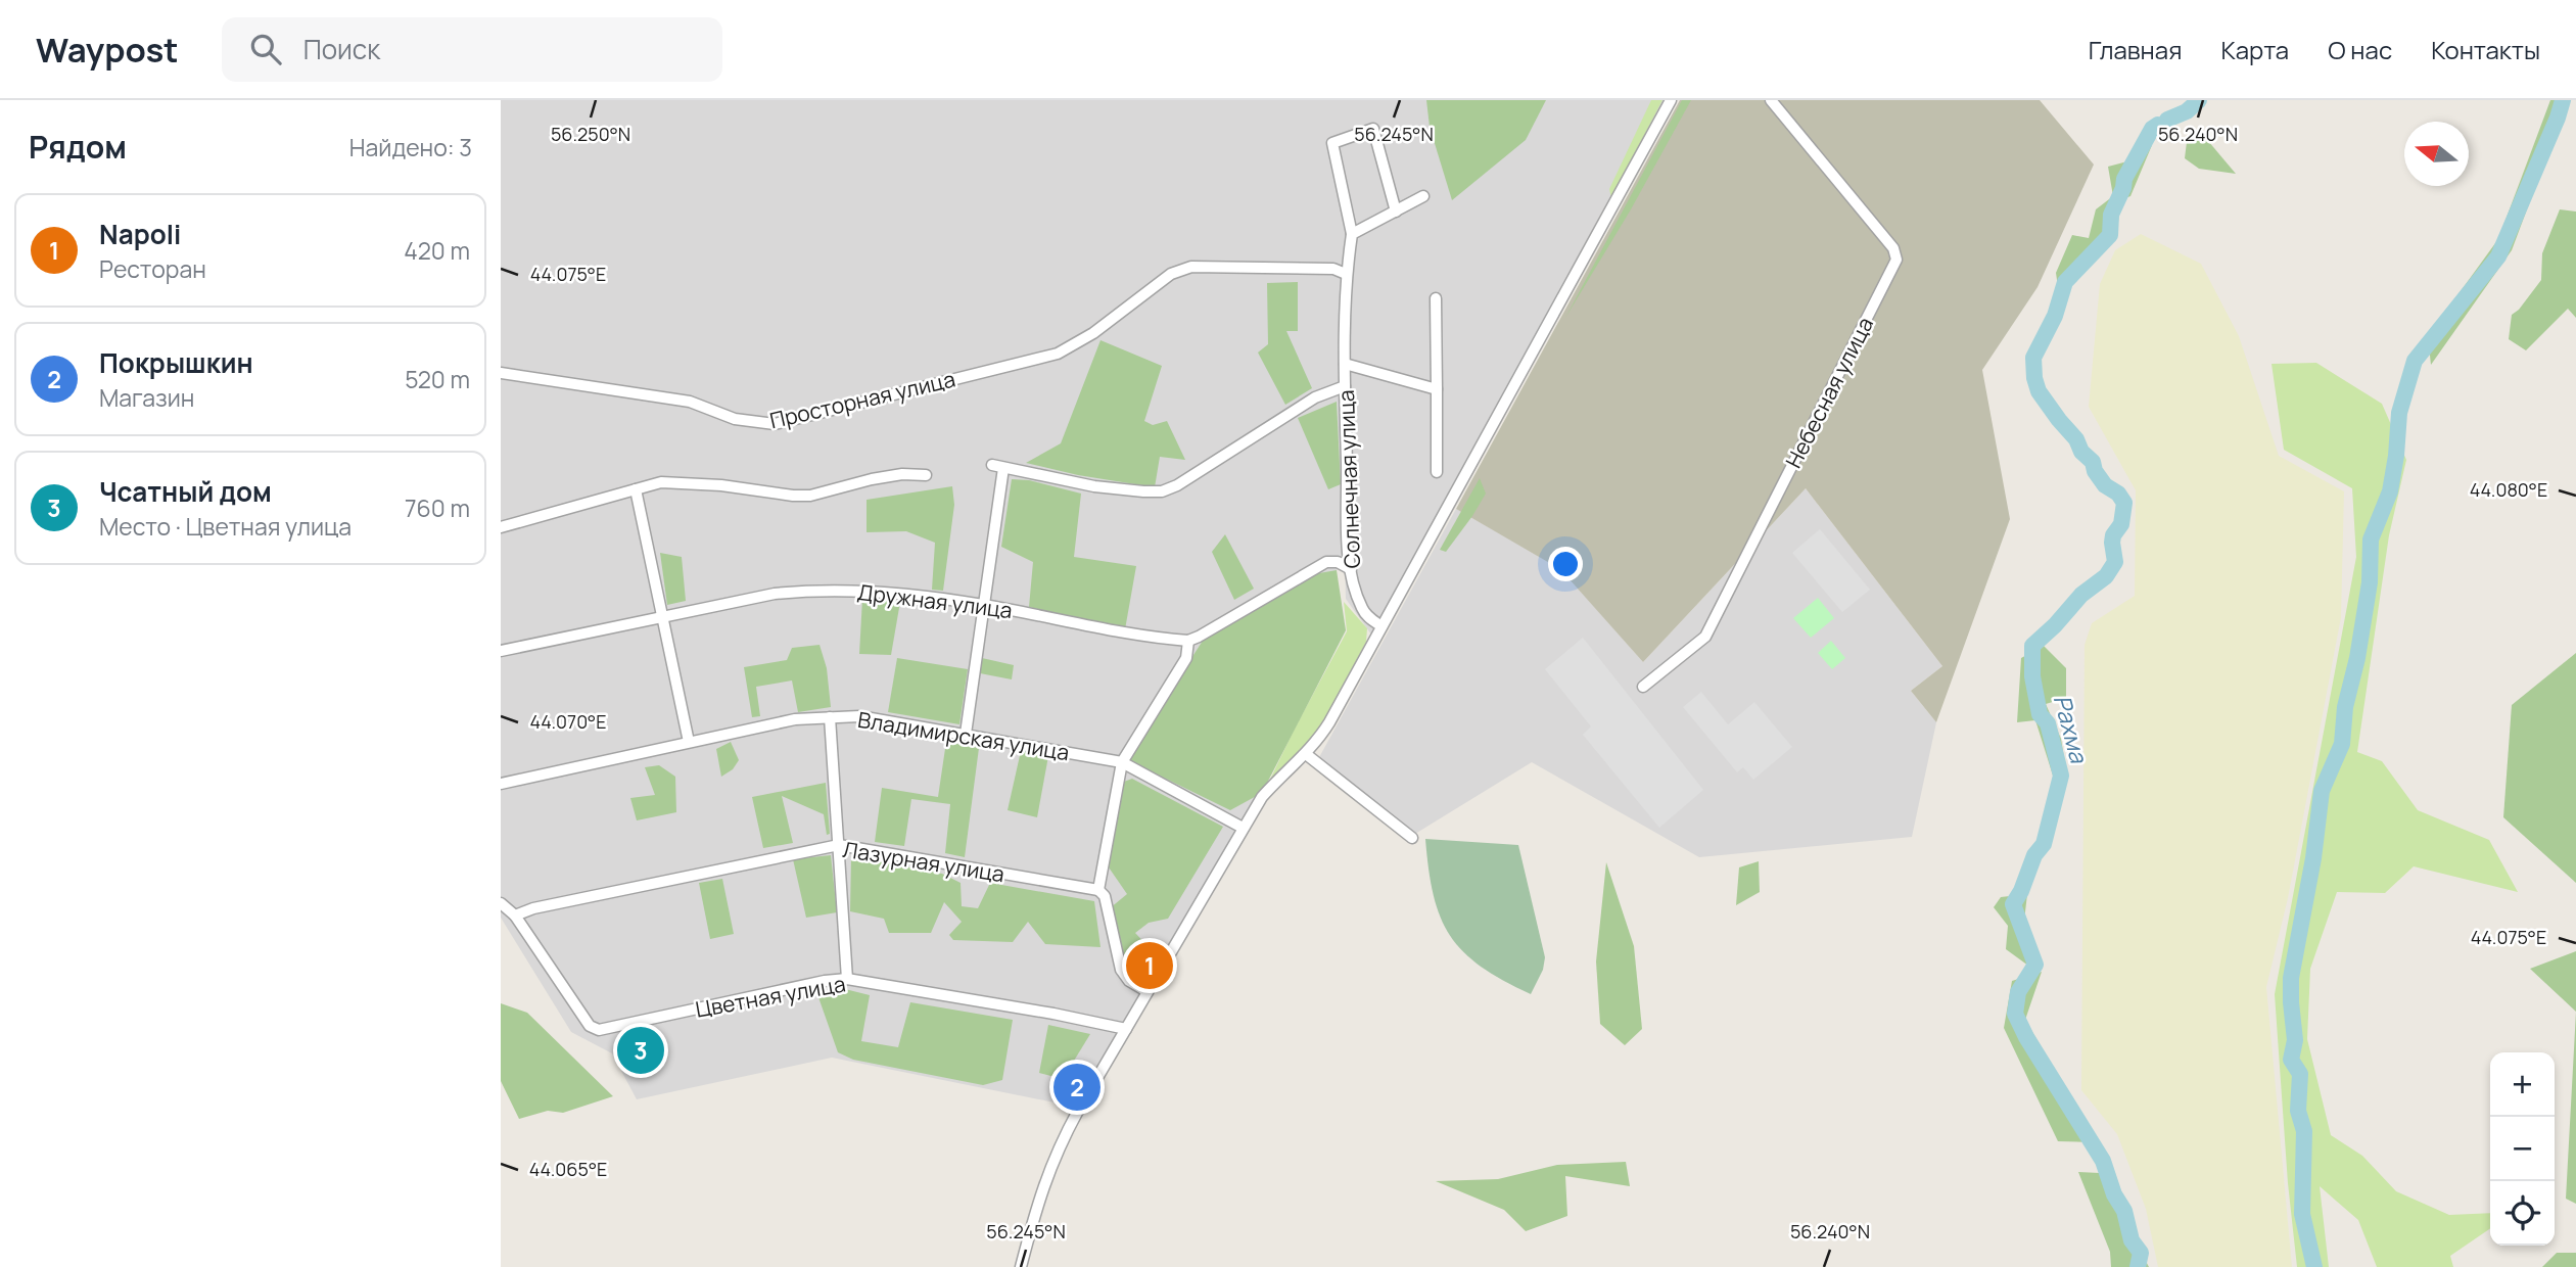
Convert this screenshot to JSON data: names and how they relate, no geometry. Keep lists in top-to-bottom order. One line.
{"streets":{"street":["Небесная улица","Просторная улица","Солнечная улица","Дружная улица","Владимирская улица","Лазурная улица","Цветная улица"]},"crossings":[["Просторная улица","Солнечная улица"],["Лазурная улица","Цветная улица"]],"water":["Рахма"],"north":"left","page":{"header":"Waypost","search":"Поиск","nav":["Главная","Карта","О нас","Контакты"],"heading":["Рядом","Найдено: 3"],"list":[{"mark":"1","name":"Napoli","note":"Ресторан","value":"420 m"},{"mark":"2","name":"Покрышкин","note":"Магазин","value":"520 m"},{"mark":"3","name":"Чсатный дом","note":"Место · Цветная улица","value":"760 m"}],"pins":["1","3","2"],"map_buttons":["+","−"]},"coordinates":["56.250°N","56.245°N","56.240°N","44.075°E","44.080°E","44.070°E","44.065°E"]}
